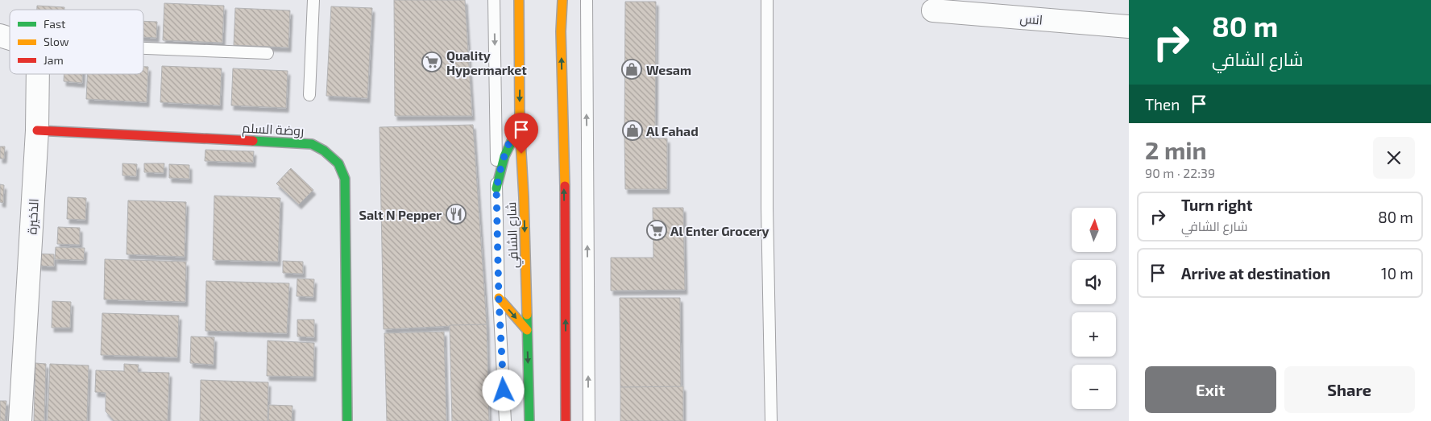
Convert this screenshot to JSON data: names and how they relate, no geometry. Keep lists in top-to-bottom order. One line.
{"streets":{"main road":["روضة السلم","شارع الشافي"],"street":["انس","الذخيرة"]},"crossings":[["روضة السلم","الذخيرة"]],"places":{"supermarket":["Quality Hypermarket","Al Enter Grocery"],"shop":["Wesam","Al Fahad"],"restaurant":["Salt N Pepper"]},"legend":["Fast","Slow","Jam"],"north":"top","page":{"turn":["80 m","شارع الشافي"],"then":"Then","heading":["2 min","90 m · 22:39"],"list":[{"name":"Turn right","note":"شارع الشافي","value":"80 m"},{"name":"Arrive at destination","value":"10 m"}],"map_buttons":["+","−"],"buttons":["Exit","Share"]}}
